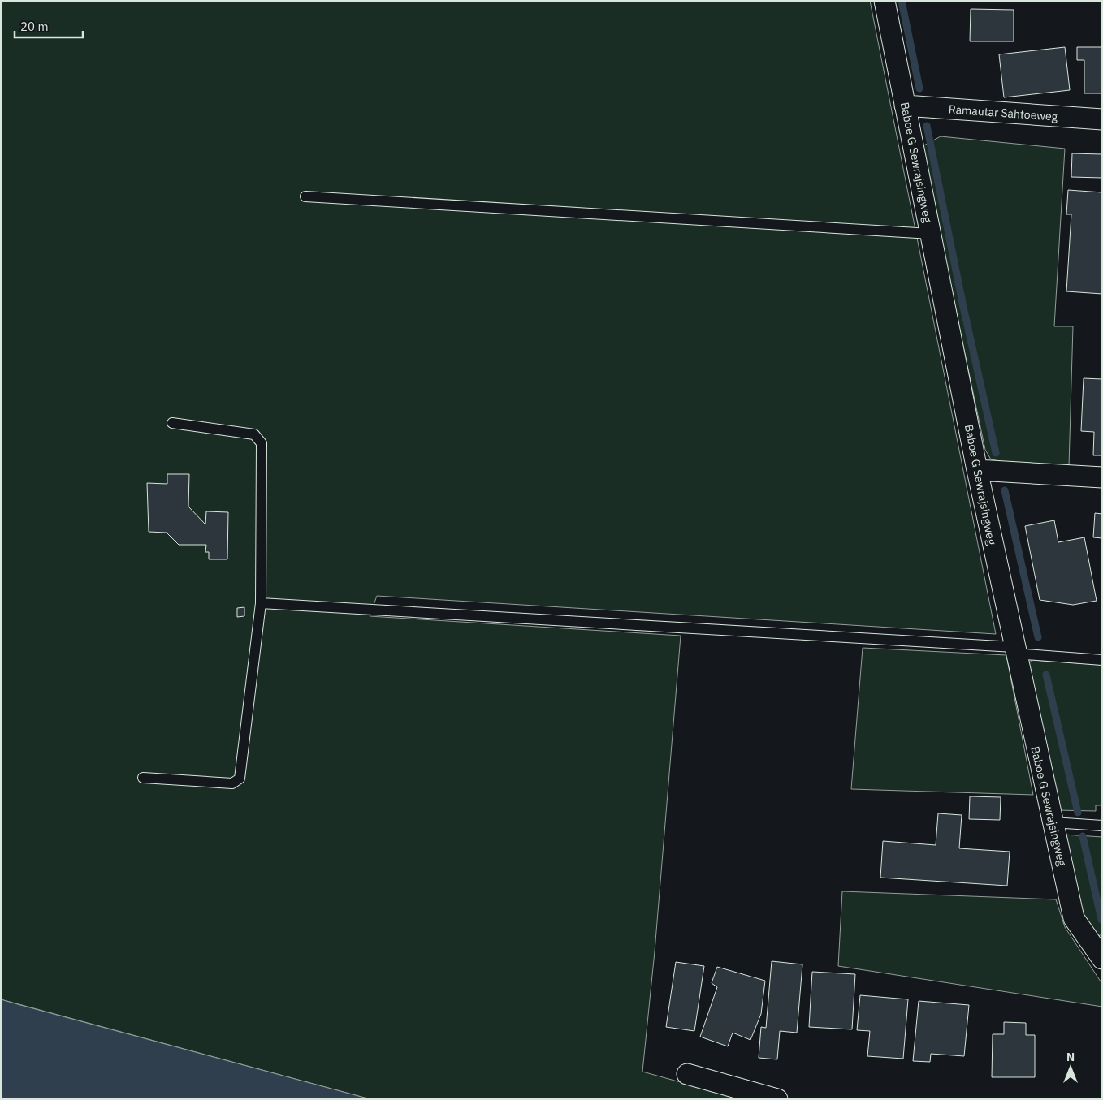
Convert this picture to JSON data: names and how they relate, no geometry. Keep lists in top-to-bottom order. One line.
{"streets":{"street":["Ramautar Sahtoeweg","Baboe G Sewrajsingweg"]},"crossings":[["Ramautar Sahtoeweg","Baboe G Sewrajsingweg"]],"scale_bar":"20 m","north":"top"}
